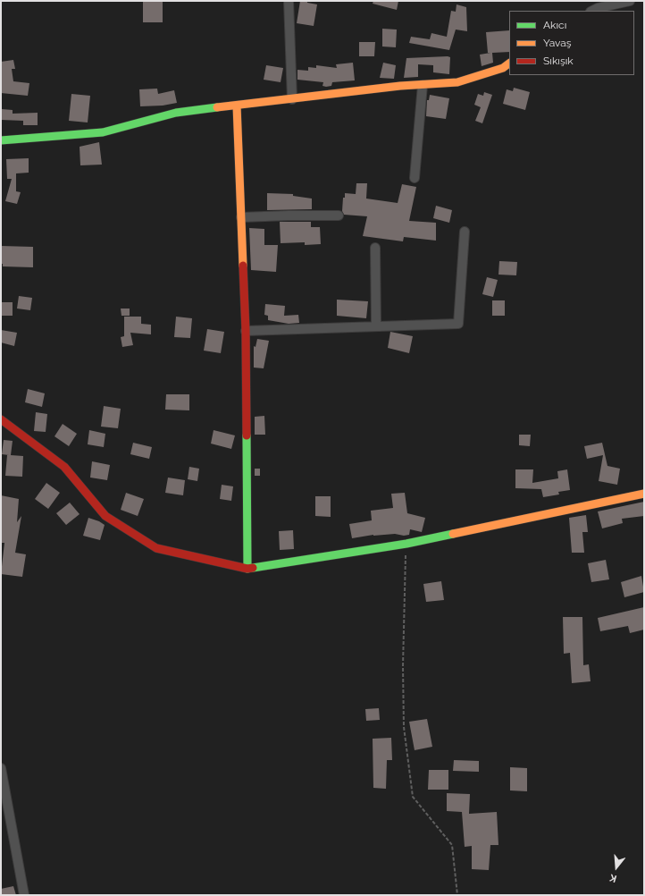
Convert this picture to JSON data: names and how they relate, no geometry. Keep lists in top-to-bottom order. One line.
{"legend":["Akıcı","Yavaş","Sıkışık"],"north":"bottom"}
